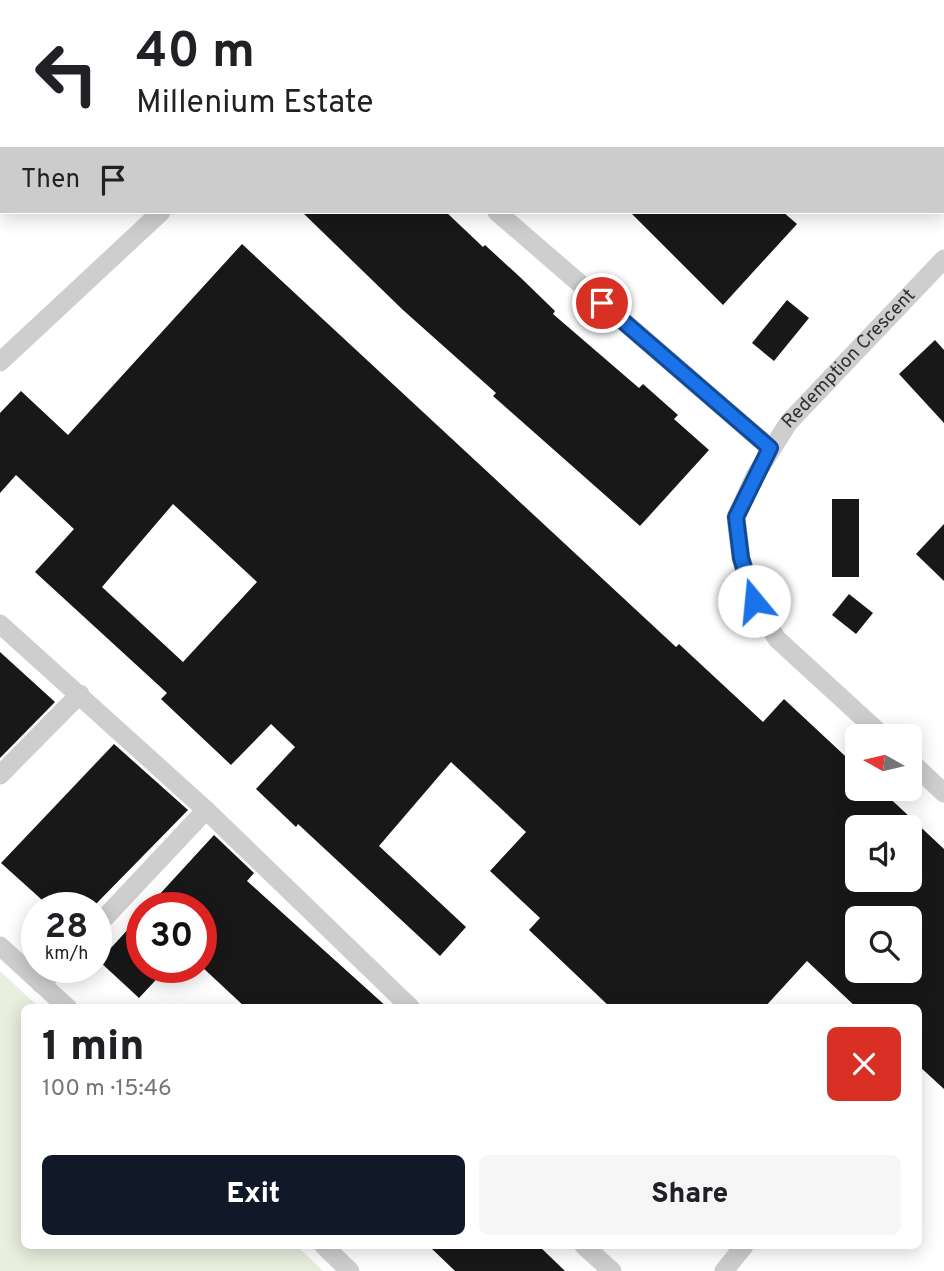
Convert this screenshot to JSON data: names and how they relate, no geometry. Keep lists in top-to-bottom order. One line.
{"streets":{"street":["Redemption Crescent"]},"north":"left","page":{"turn":["40 m","Millenium Estate"],"then":"Then","speed":"28 km/h","limit":"30","heading":["1 min","100 m · 15:46"],"buttons":["Exit","Share"]}}
